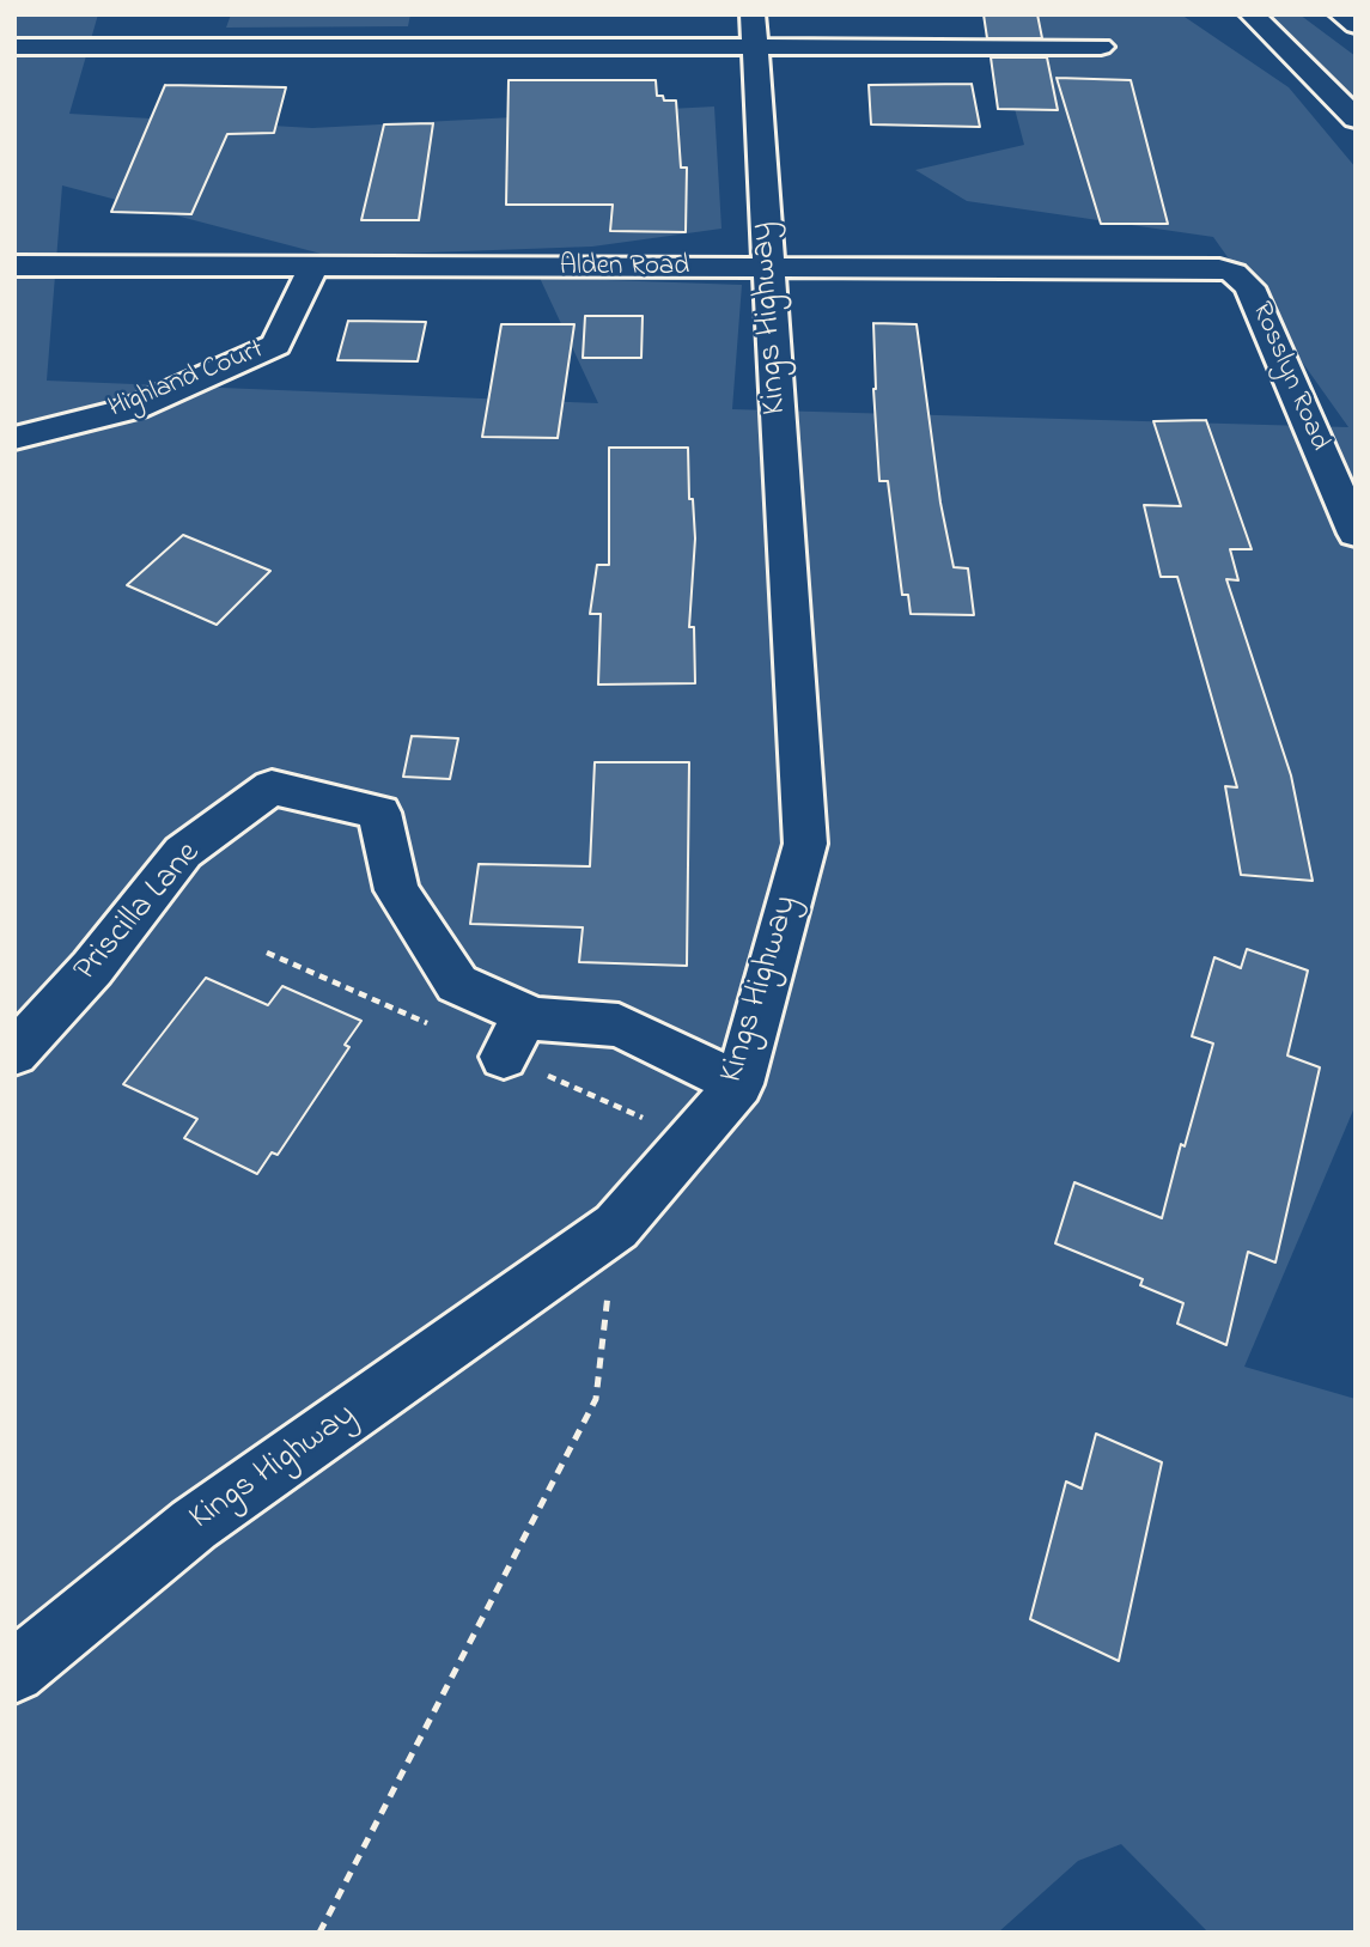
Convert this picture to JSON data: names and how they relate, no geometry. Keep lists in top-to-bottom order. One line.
{"streets":{"main road":["Alden Road","Kings Highway","Rosslyn Road","Highland Court","Priscilla Lane"]},"crossings":[["Alden Road","Kings Highway"],["Alden Road","Rosslyn Road"],["Alden Road","Highland Court"],["Kings Highway","Priscilla Lane"]]}
